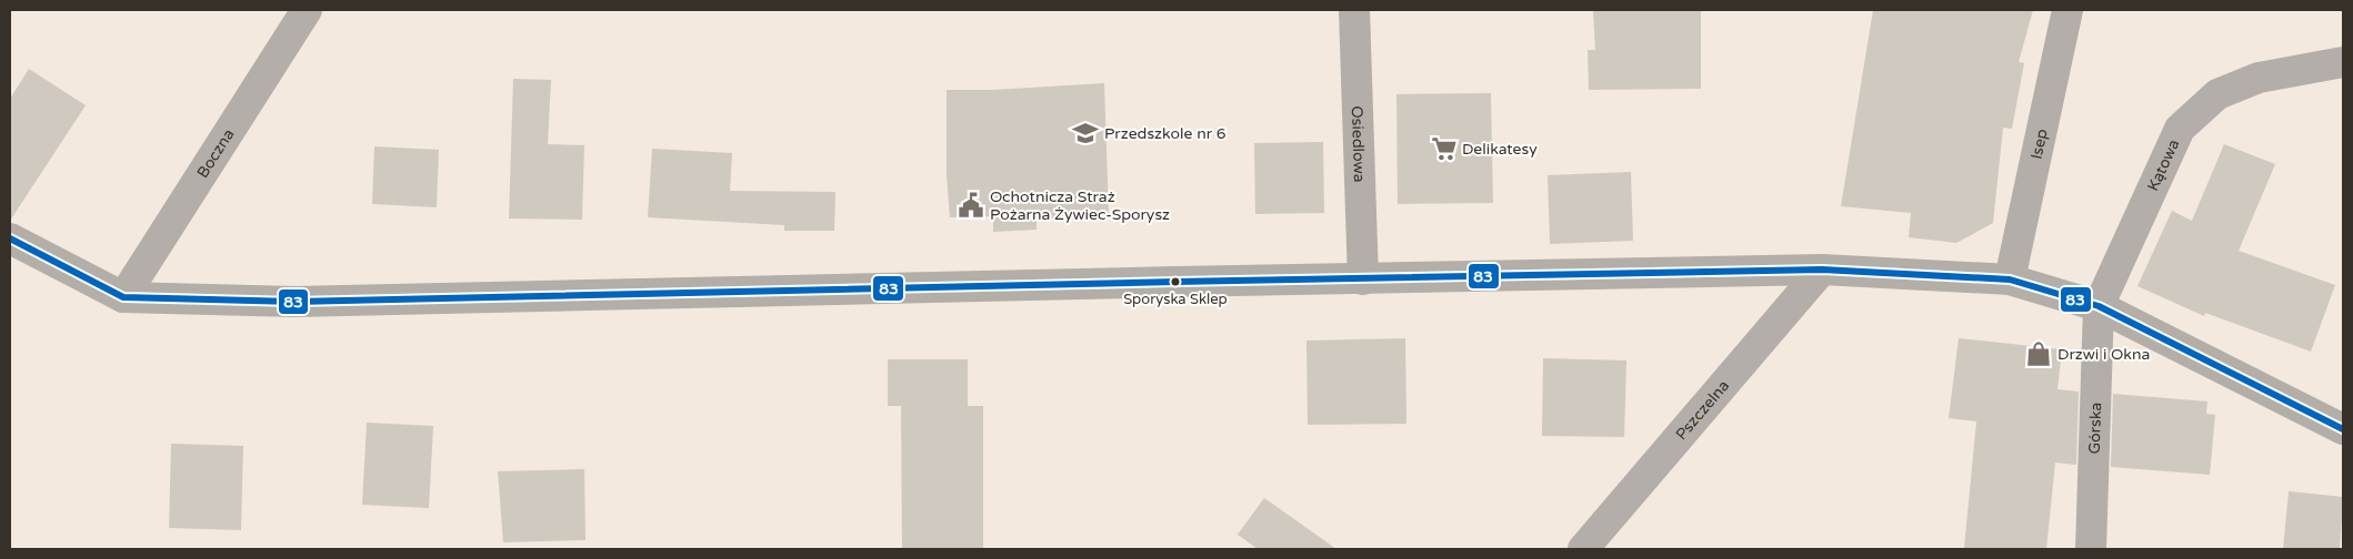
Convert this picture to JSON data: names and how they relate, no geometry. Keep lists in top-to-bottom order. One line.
{"streets":{"street":["Osiedlowa","Isep","Boczna","Kątowa","Pszczelna","Górska"]},"crossings":[["Kątowa","Górska"]],"places":{"school or university":["Przedszkole nr 6"],"supermarket":["Delikatesy"],"public building":["Ochotnicza Straż Pożarna Żywiec-Sporysz"],"other":["Sporyska Sklep"],"shop":["Drzwi i Okna"]},"lines":["transit line 83"]}
